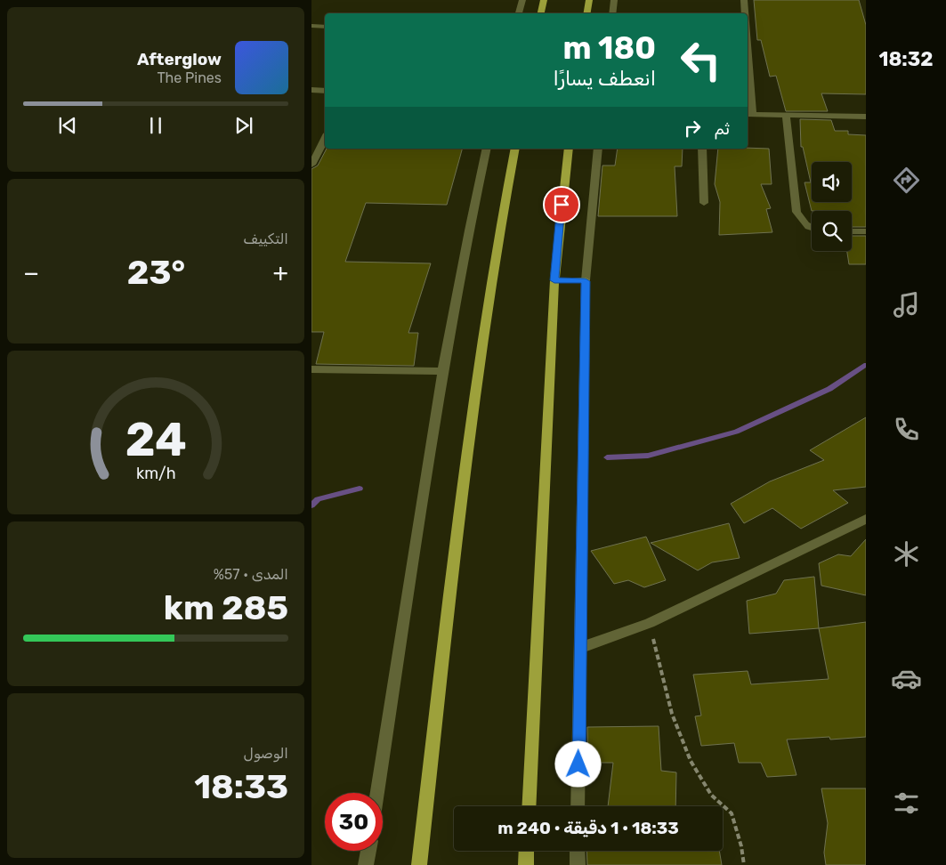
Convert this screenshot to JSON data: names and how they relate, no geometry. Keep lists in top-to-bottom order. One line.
{"page":{"tabs":"18:32","turn":["180 m","انعطف يسارًا"],"song":["Afterglow","The Pines"],"then":"ثم","tile":["التكييف",["المدى · 57%","285 km"],["الوصول","18:33"]],"heat":["−","23°","+"],"limit":"30","trip":"18:33 · 1 دقيقة · 240 m","gauge":["24","km/h"]}}
